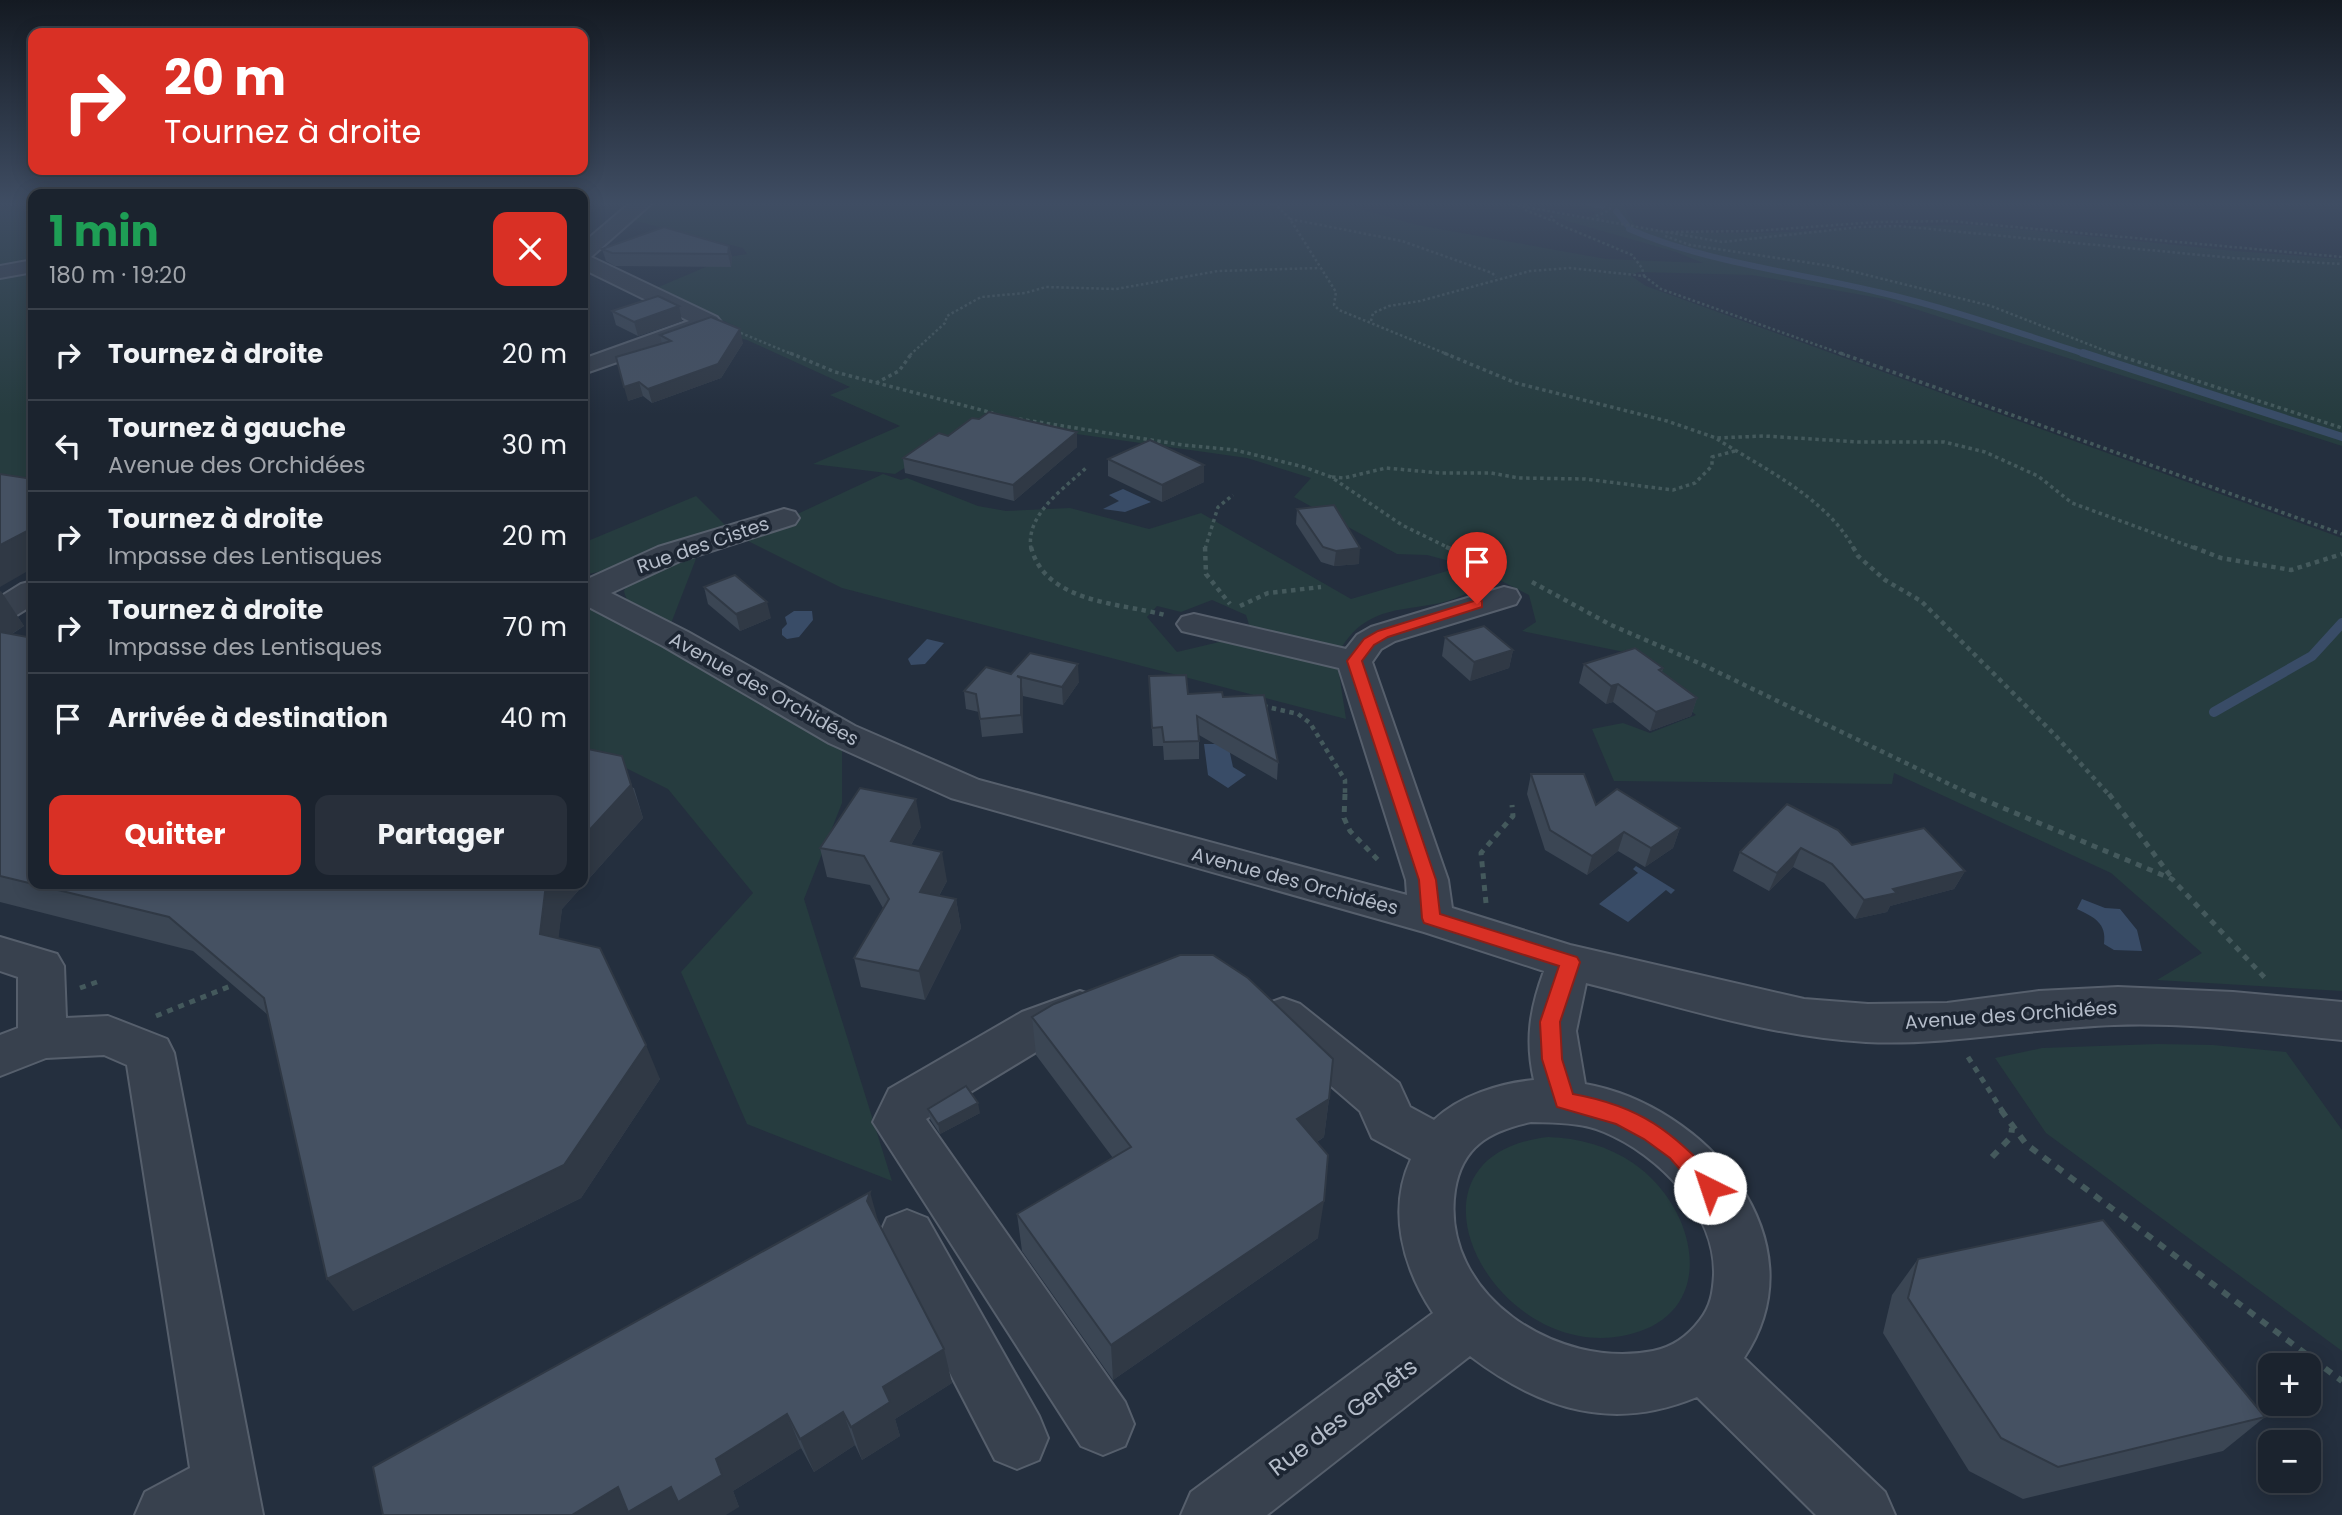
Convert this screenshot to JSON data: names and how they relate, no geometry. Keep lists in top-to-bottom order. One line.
{"streets":{"street":["Rue des Cistes","Avenue des Orchidées","Rue des Genêts"]},"page":{"turn":["20 m","Tournez à droite"],"heading":["1 min","180 m · 19:20"],"list":[{"name":"Tournez à droite","value":"20 m"},{"name":"Tournez à gauche","note":"Avenue des Orchidées","value":"30 m"},{"name":"Tournez à droite","note":"Impasse des Lentisques","value":"20 m"},{"name":"Tournez à droite","note":"Impasse des Lentisques","value":"70 m"},{"name":"Arrivée à destination","value":"40 m"}],"buttons":["Quitter","Partager"],"map_buttons":["+","−"]}}
